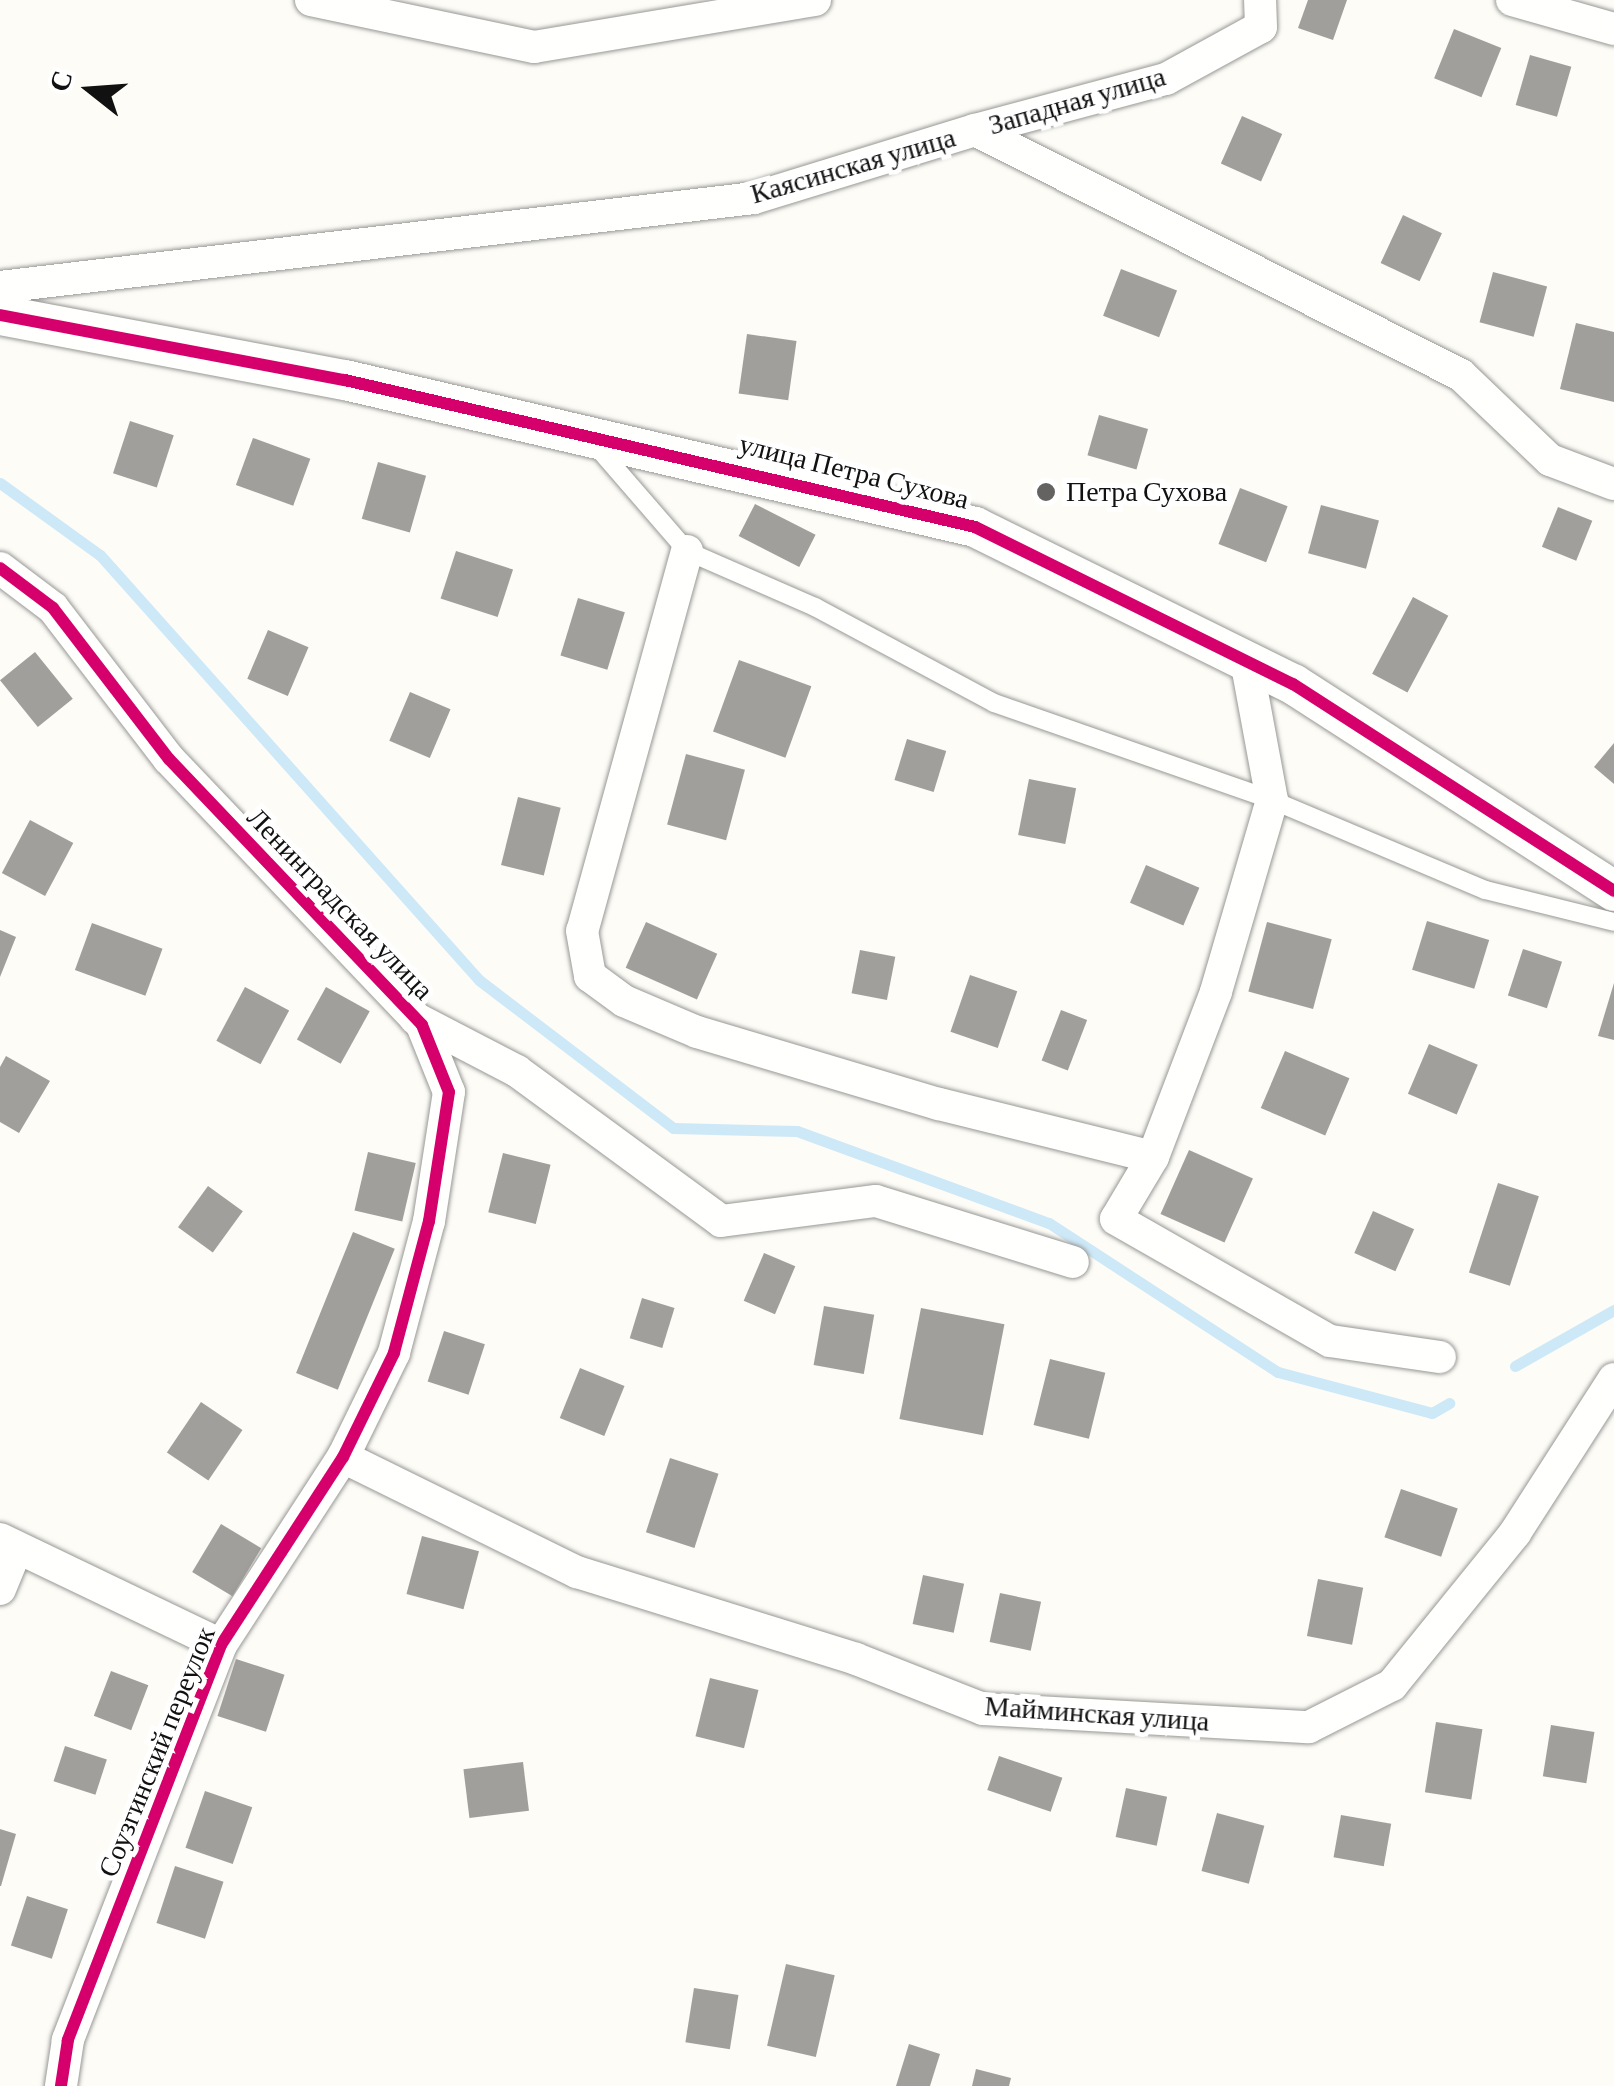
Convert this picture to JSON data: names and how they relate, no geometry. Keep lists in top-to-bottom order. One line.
{"streets":{"street":["Западная улица","Каясинская улица","улица Петра Сухова","Ленинградская улица","Майминская улица","Соузгинский переулок"]},"crossings":[["Западная улица","Каясинская улица"],["Ленинградская улица","Майминская улица"],["Ленинградская улица","Соузгинский переулок"],["Майминская улица","Соузгинский переулок"]],"places":["Петра Сухова"],"north":"left"}
